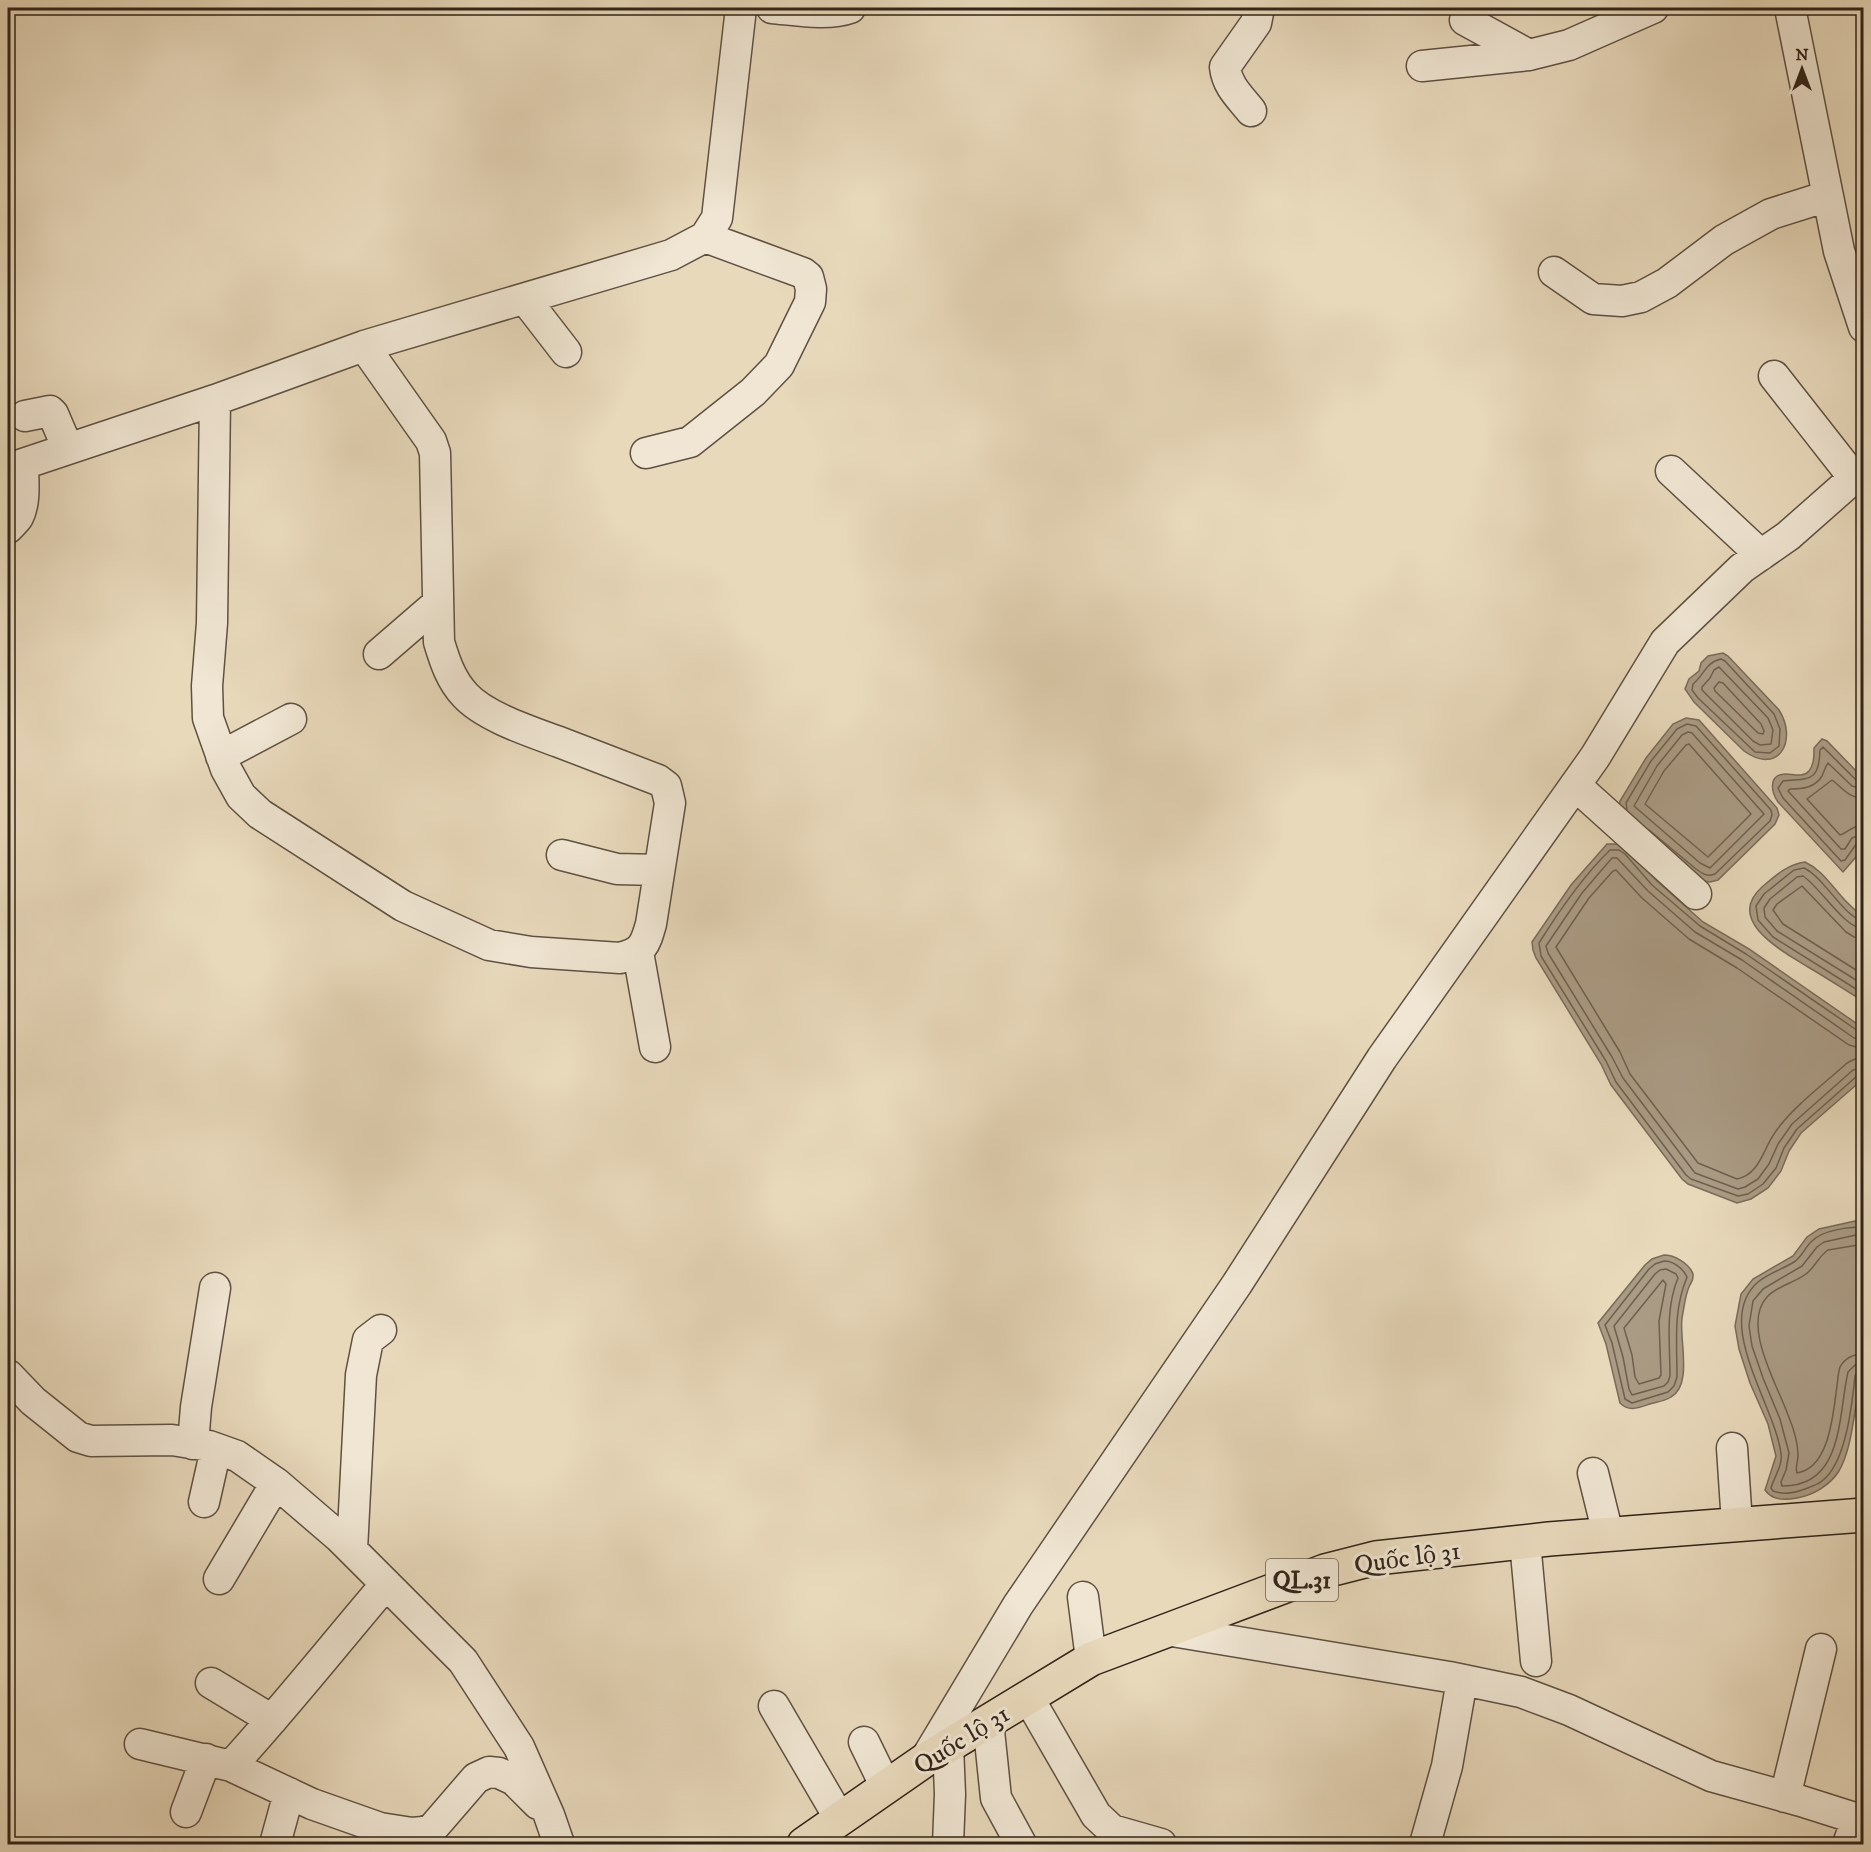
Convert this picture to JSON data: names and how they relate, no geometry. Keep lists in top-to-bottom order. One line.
{"streets":{"highway":["Quốc lộ 31","QL.31"]},"north":"top"}
